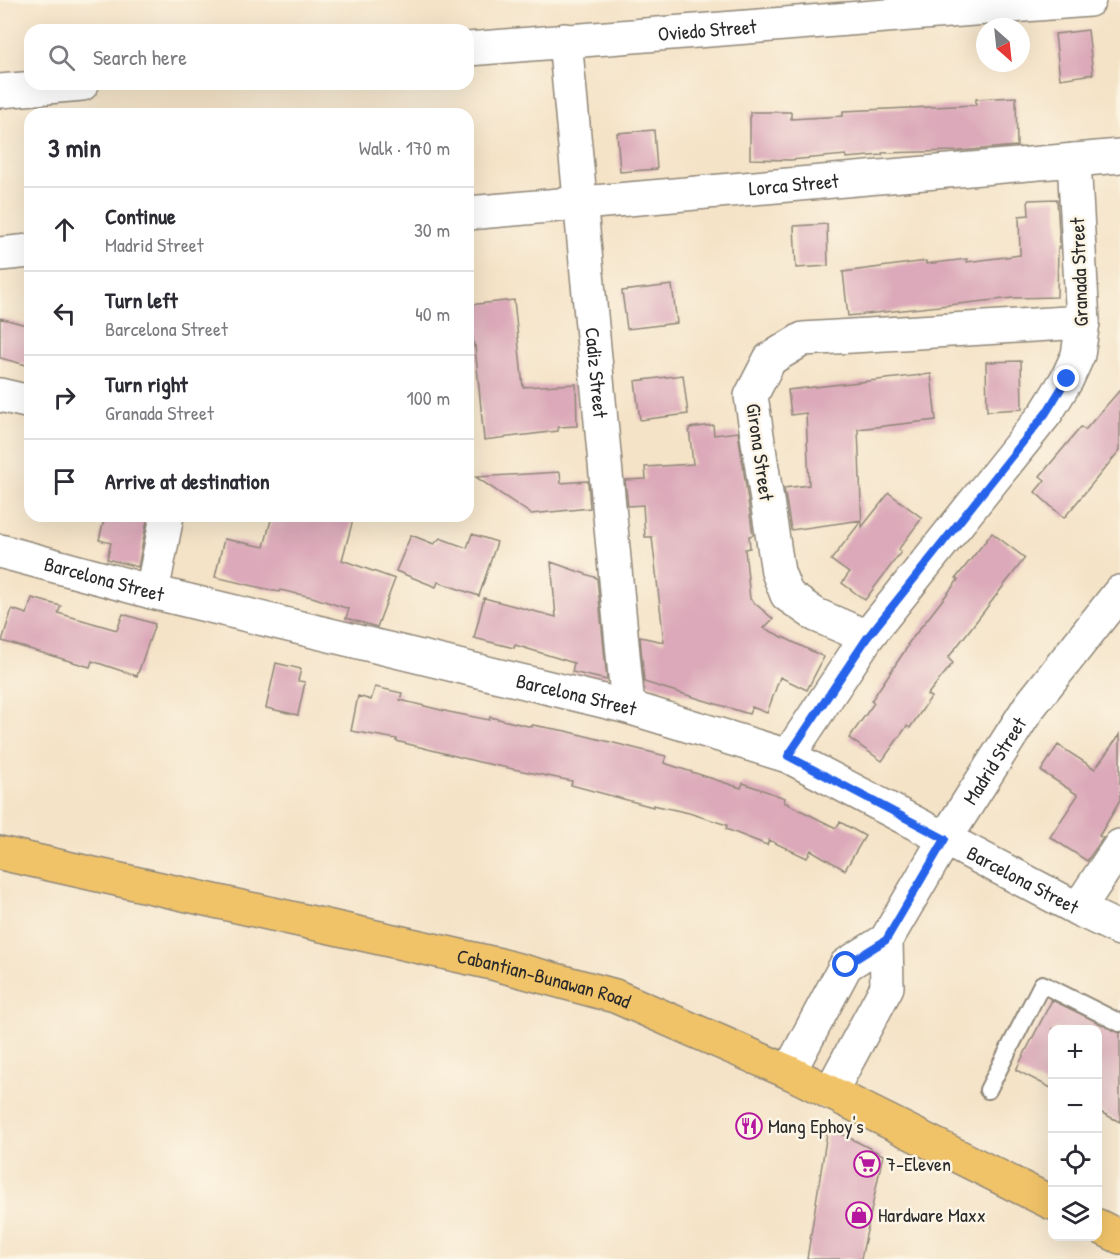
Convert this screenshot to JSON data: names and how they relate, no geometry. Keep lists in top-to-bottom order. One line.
{"streets":{"main road":["Cabantian-Bunawan Road"],"street":["Oviedo Street","Lorca Street","Granada Street","Cadiz Street","Girona Street","Barcelona Street","Madrid Street"]},"crossings":[["Oviedo Street","Cadiz Street"],["Lorca Street","Granada Street"],["Lorca Street","Cadiz Street"],["Granada Street","Girona Street"],["Granada Street","Barcelona Street"],["Cadiz Street","Barcelona Street"],["Barcelona Street","Madrid Street"],["Madrid Street","Cabantian-Bunawan Road"]],"places":{"restaurant":["Mang Ephoy's"],"supermarket":["7-Eleven"],"shop":["Hardware Maxx"]},"north":"bottom right","page":{"search":"Search here","heading":["3 min","Walk · 170 m"],"list":[["Continue","Madrid Street","30 m"],["Turn left","Barcelona Street","40 m"],["Turn right","Granada Street","100 m"],"Arrive at destination"],"map_buttons":["+","−"]}}
